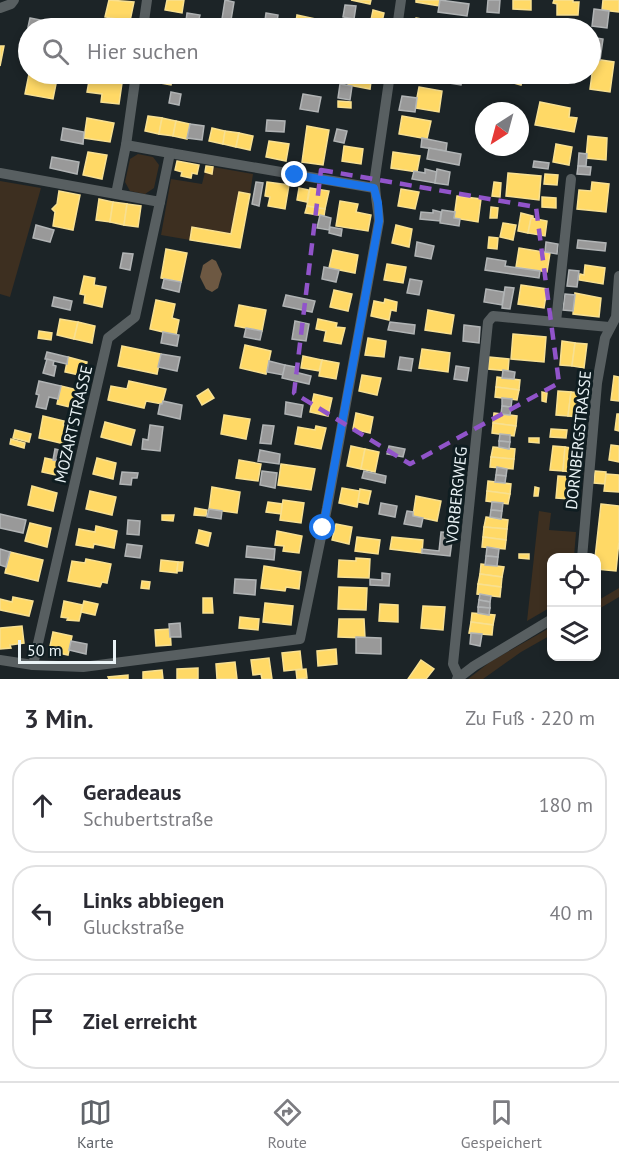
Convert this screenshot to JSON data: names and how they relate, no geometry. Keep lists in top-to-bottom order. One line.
{"streets":{"street":["MOZARTSTRASSE","DORNBERGSTRASSE","VORBERGWEG"]},"scale_bar":"50 m","north":"bottom left","page":{"search":"Hier suchen","scale":"50 m","heading":["3 Min.","Zu Fuß · 220 m"],"list":[["Geradeaus","Schubertstraße","180 m"],["Links abbiegen","Gluckstraße","40 m"],"Ziel erreicht"],"nav":["Karte","Route","Gespeichert"]}}
